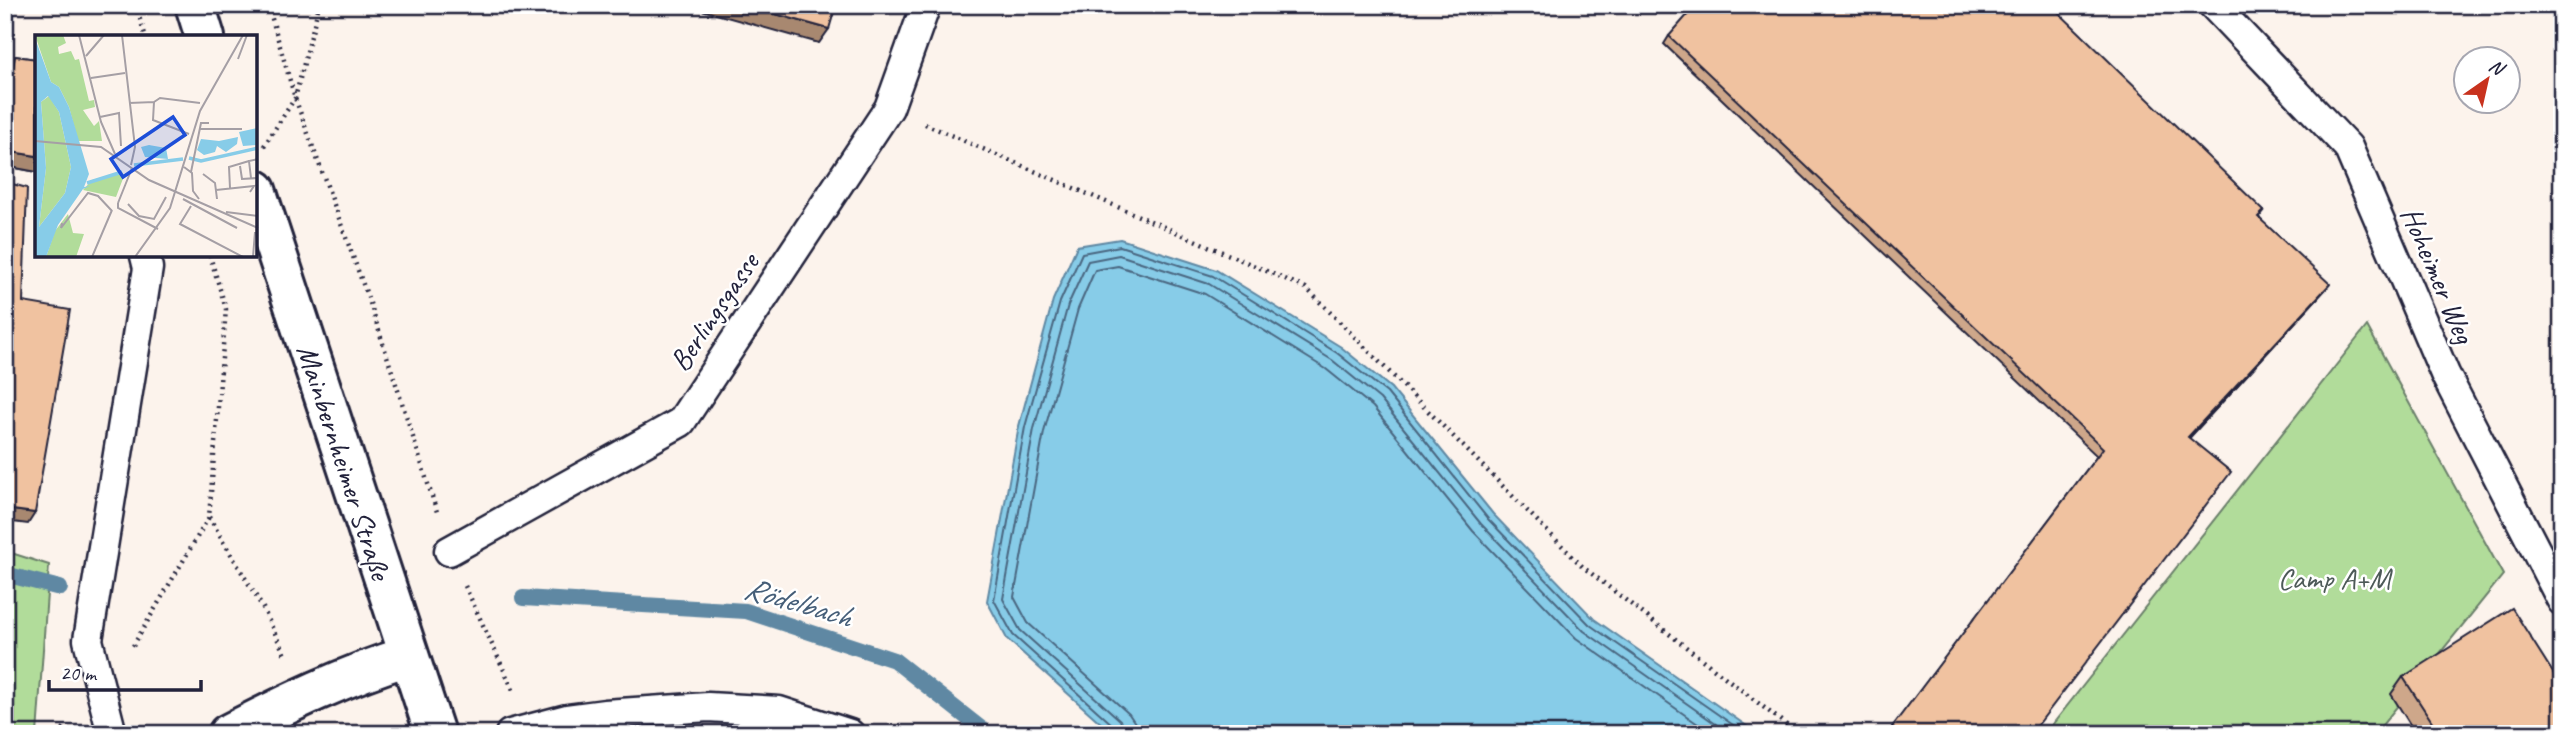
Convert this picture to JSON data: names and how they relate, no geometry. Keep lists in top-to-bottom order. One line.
{"streets":{"main road":["Mainbernheimer Straße"],"lane":["Hoheimer Weg","Berlingsgasse"]},"water":["Rödelbach"],"parks":["Camp A+M"],"scale_bar":"20 m","north":"top right"}
